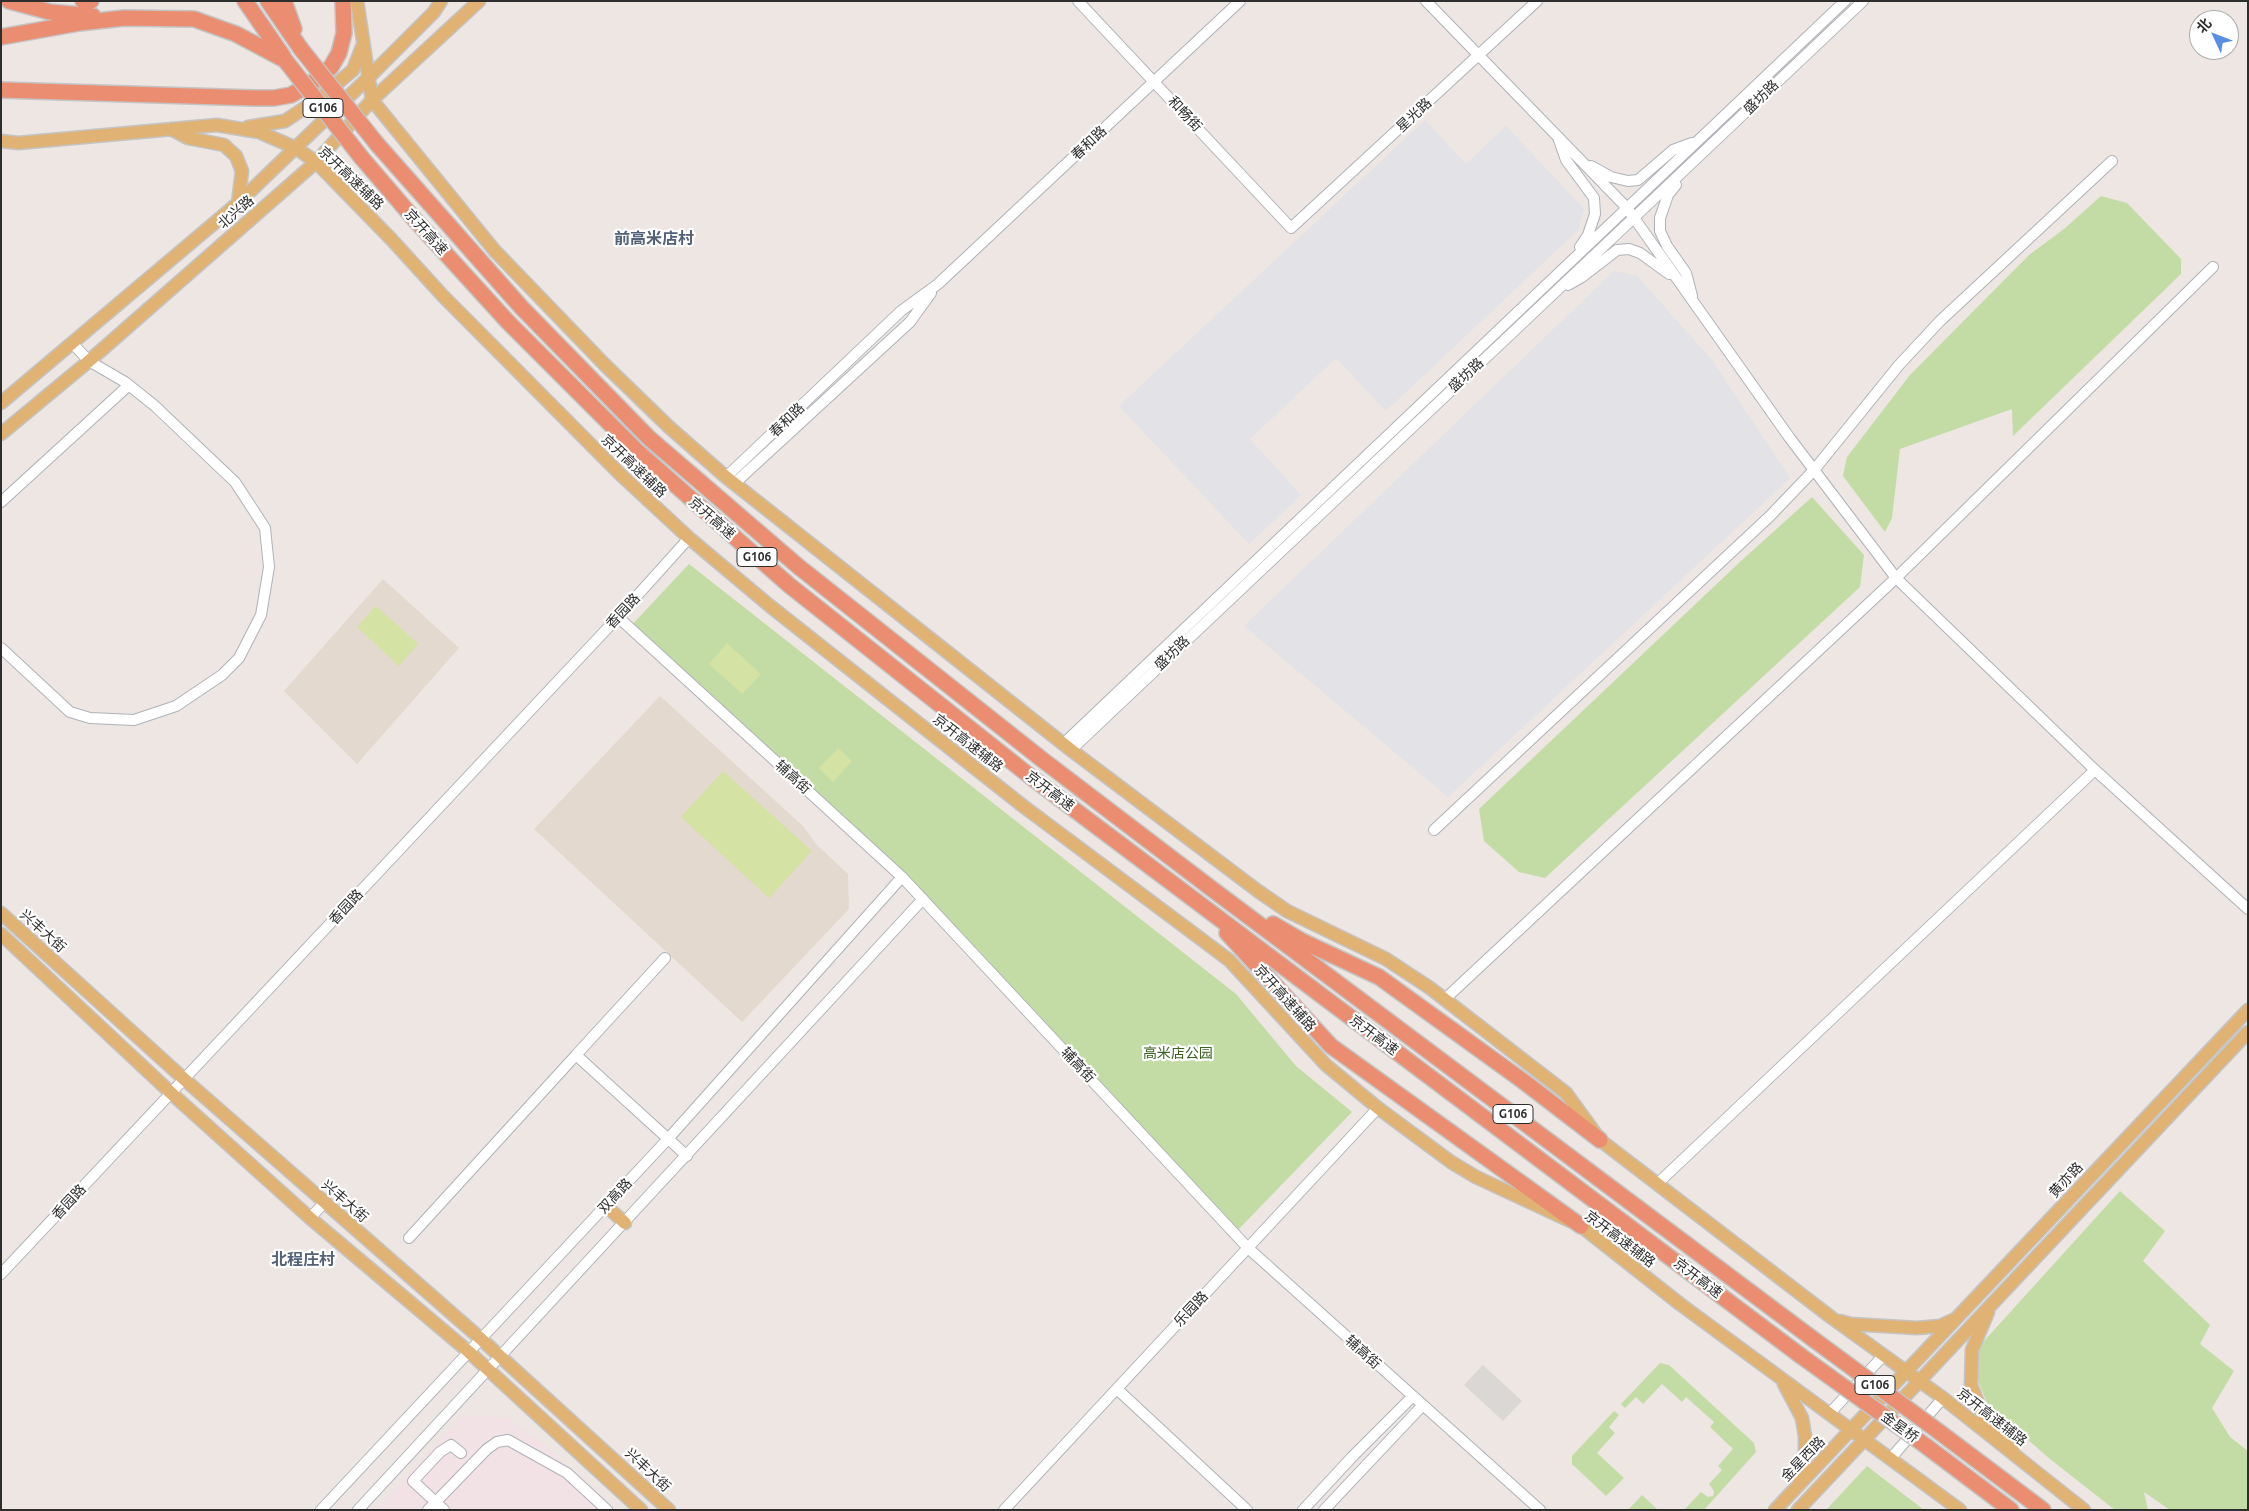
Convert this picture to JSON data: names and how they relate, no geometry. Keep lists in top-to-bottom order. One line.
{"streets":{"highway":["G106","京开高速","金星桥"],"main road":["京开高速辅路","北兴路","兴丰大街","黄亦路","金星西路"],"street":["盛坊路","和畅街","星光路","春和路","香园路","辅高街","双高路","乐园路"]},"crossings":[["盛坊路","京开高速辅路"],["G106","京开高速"],["和畅街","星光路"],["和畅街","春和路"],["春和路","京开高速辅路"],["京开高速辅路","北兴路"],["京开高速辅路","香园路"],["京开高速辅路","黄亦路"],["京开高速辅路","乐园路"],["京开高速辅路","金星西路"],["京开高速","金星桥"],["香园路","辅高街"],["香园路","兴丰大街"],["辅高街","双高路"],["辅高街","乐园路"],["兴丰大街","双高路"],["黄亦路","金星西路"]],"districts":["前高米店村","北程庄村"],"parks":["高米店公园"],"north":"top left"}
